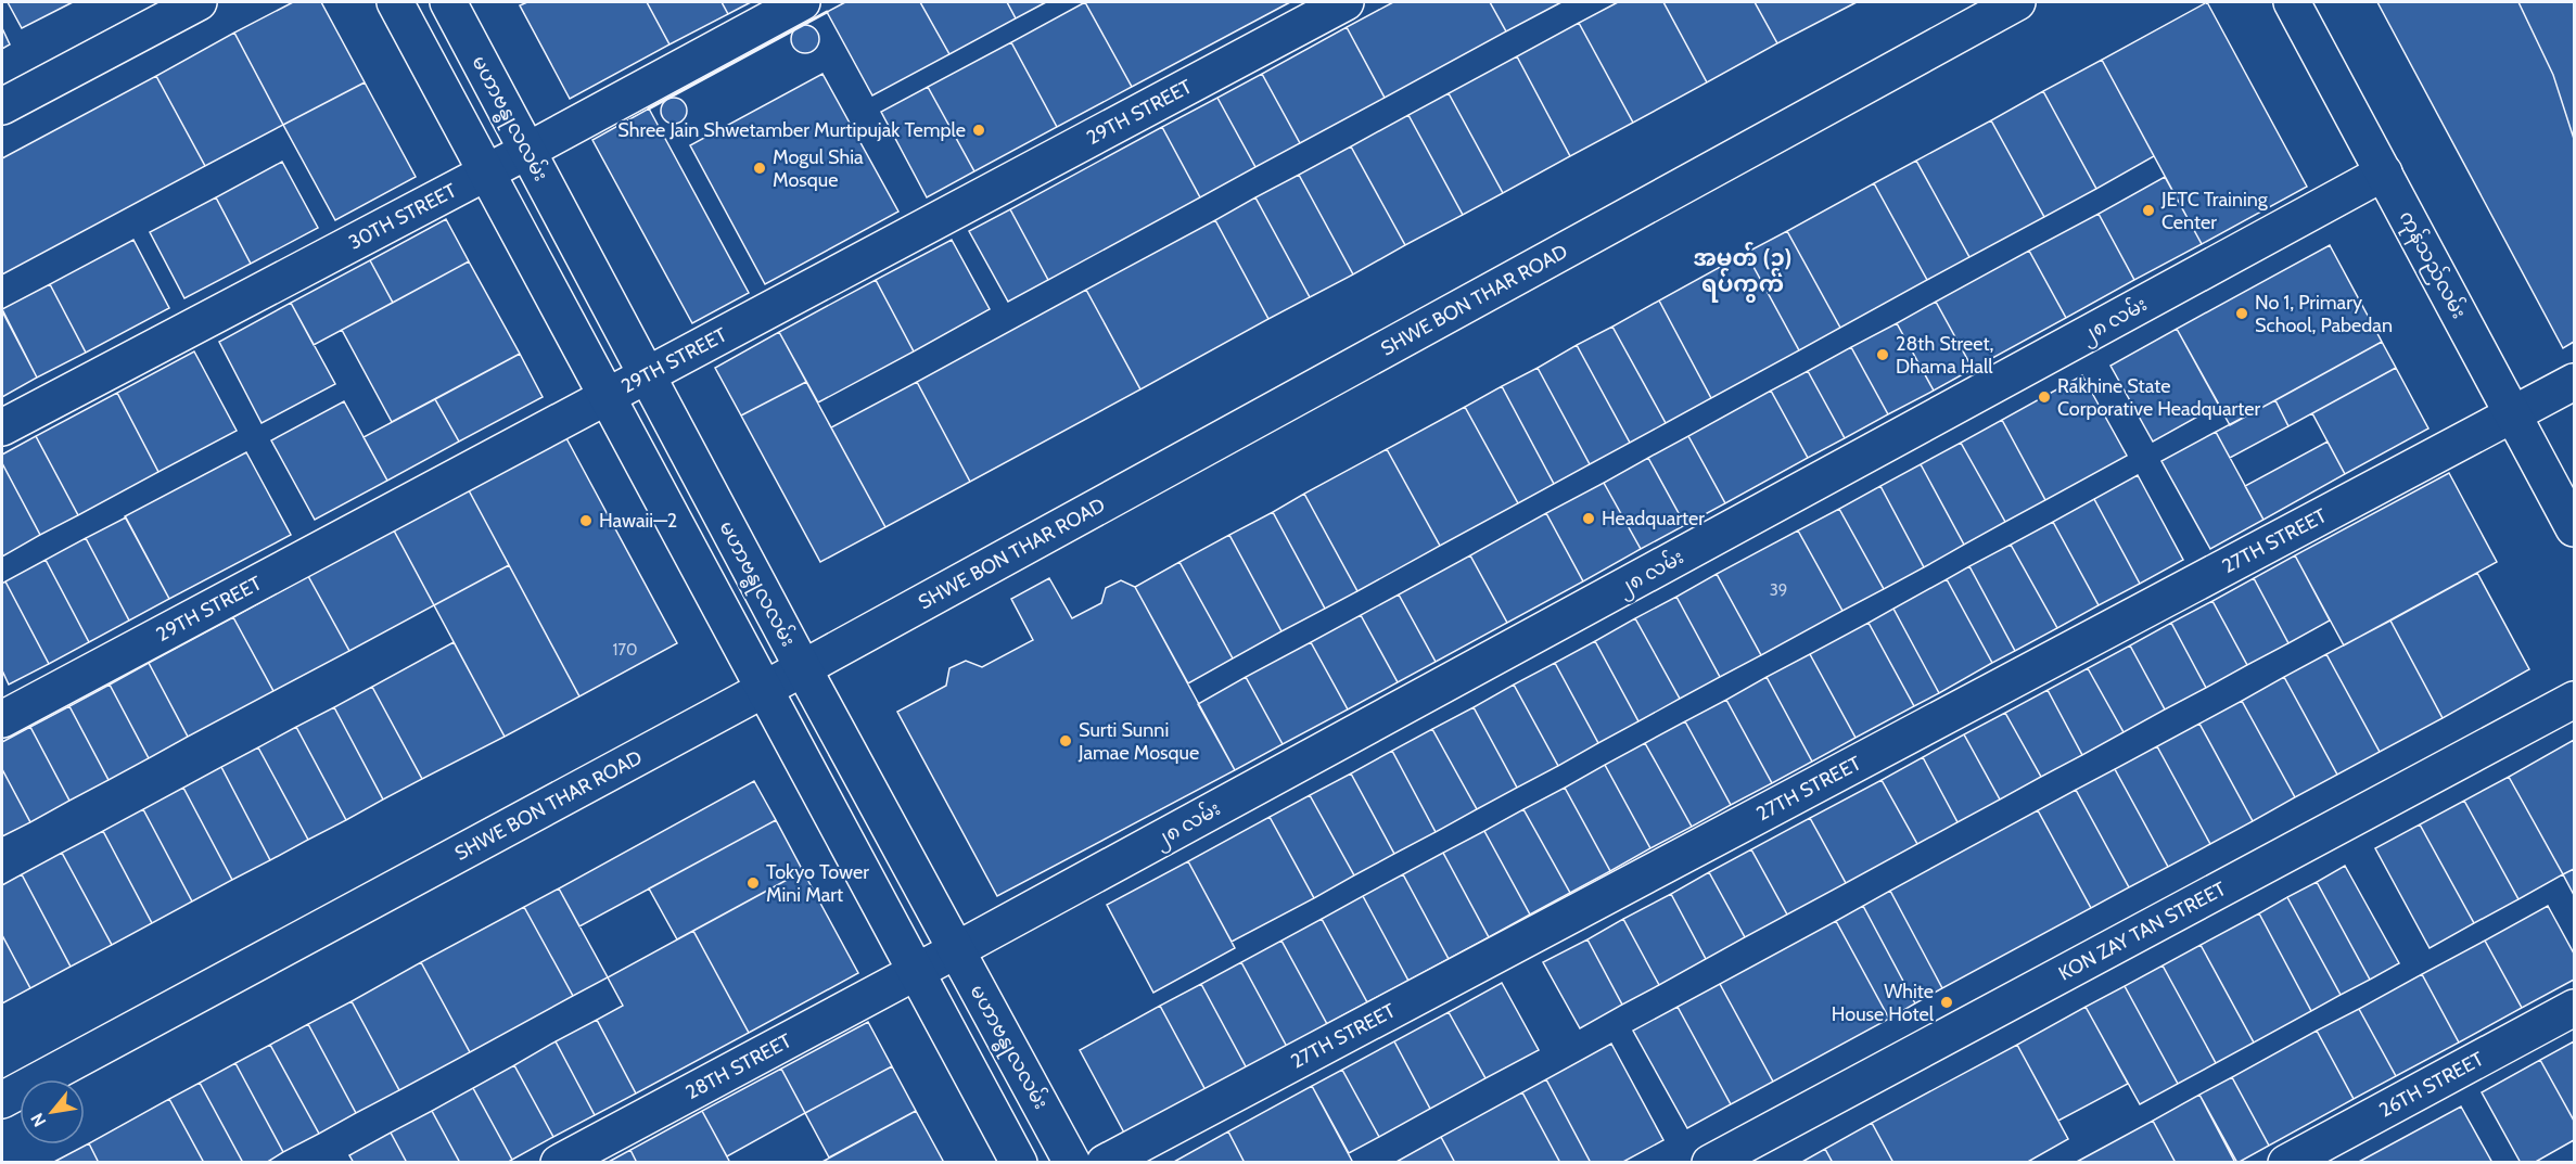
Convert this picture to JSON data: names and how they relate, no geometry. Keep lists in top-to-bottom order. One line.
{"streets":{"street":["29TH STREET","မဟာဗန္ဓုလလမ်း","30TH STREET","ကုန်သည်လမ်း","SHWE BON THAR ROAD","၂၈ လမ်း","27TH STREET","KON ZAY TAN STREET","28TH STREET","26TH STREET"]},"crossings":[["29TH STREET","မဟာဗန္ဓုလလမ်း"],["မဟာဗန္ဓုလလမ်း","30TH STREET"],["မဟာဗန္ဓုလလမ်း","SHWE BON THAR ROAD"],["မဟာဗန္ဓုလလမ်း","၂၈ လမ်း"],["ကုန်သည်လမ်း","၂၈ လမ်း"],["ကုန်သည်လမ်း","27TH STREET"],["၂၈ လမ်း","28TH STREET"]],"districts":["အမှတ် (၃) ရပ်ကွက်"],"places":["Shree Jain Shwetamber Murtipujak Temple","Mogul Shia Mosque","JETC Training Center","No 1, Primary School, Pabedan","28th Street, Dhama Hall","Rakhine State Corporative Headquarter","Headquarter","Hawaii—2","Surti Sunni Jamae Mosque","Tokyo Tower Mini Mart","White House Hotel"],"house_numbers":["39","170"],"north":"bottom left"}
